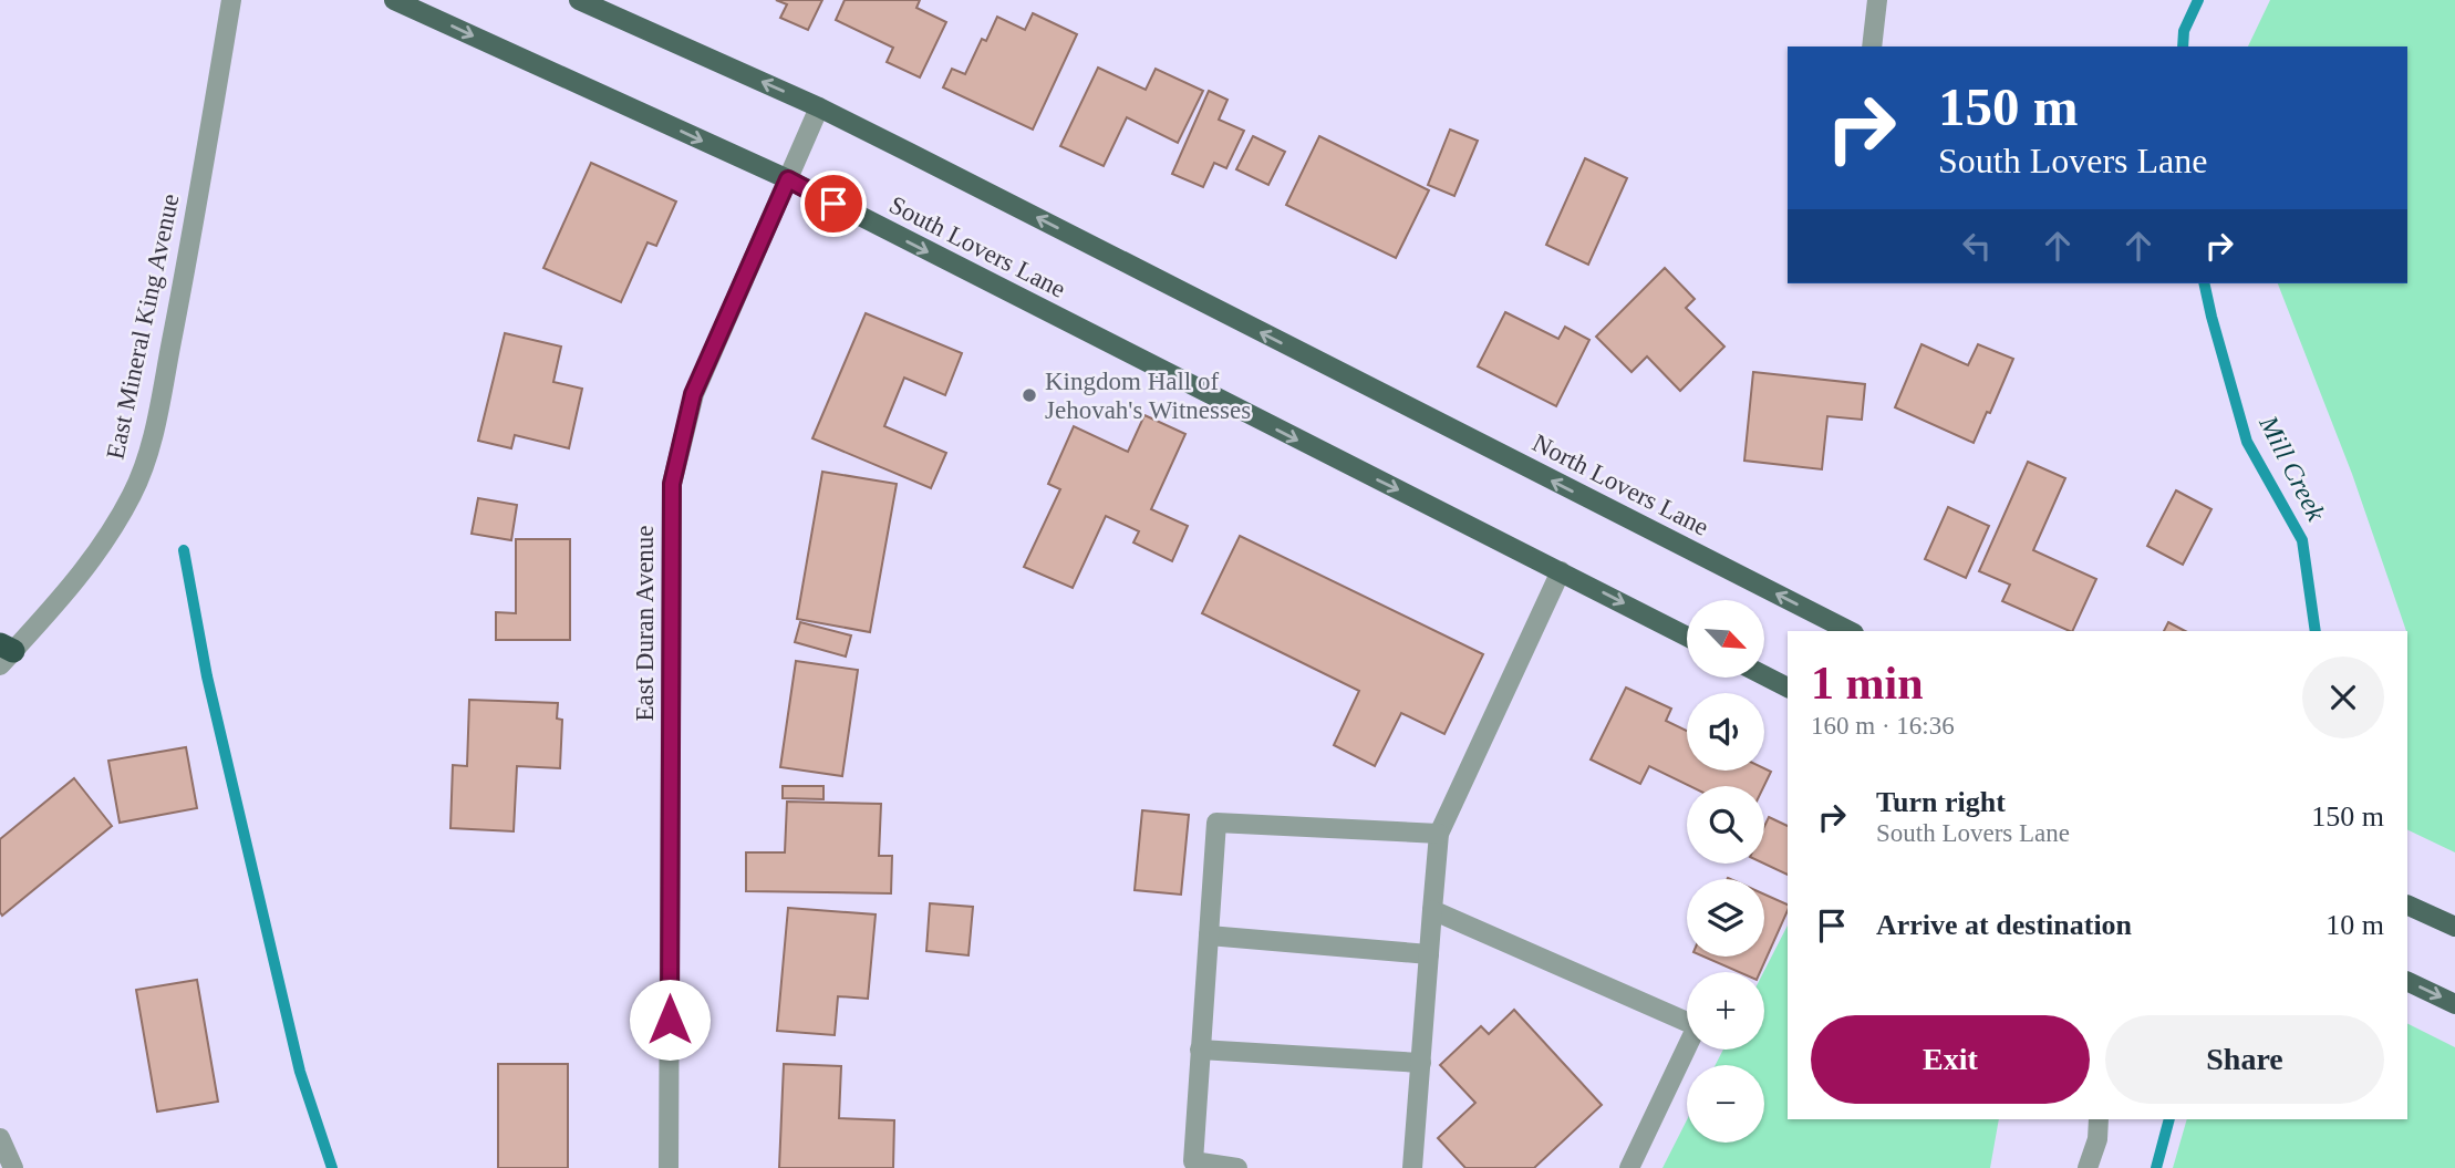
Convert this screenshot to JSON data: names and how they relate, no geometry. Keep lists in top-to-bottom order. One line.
{"streets":{"main road":["South Lovers Lane","North Lovers Lane"],"street":["East Mineral King Avenue","East Duran Avenue"]},"crossings":[["South Lovers Lane","North Lovers Lane"],["South Lovers Lane","East Duran Avenue"]],"water":["Mill Creek"],"places":["Kingdom Hall of Jehovah's Witnesses"],"north":"bottom right","page":{"turn":["150 m","South Lovers Lane"],"map_buttons":["+","−"],"heading":["1 min","160 m · 16:36"],"list":[{"name":"Turn right","note":"South Lovers Lane","value":"150 m"},{"name":"Arrive at destination","value":"10 m"}],"buttons":["Exit","Share"]}}
